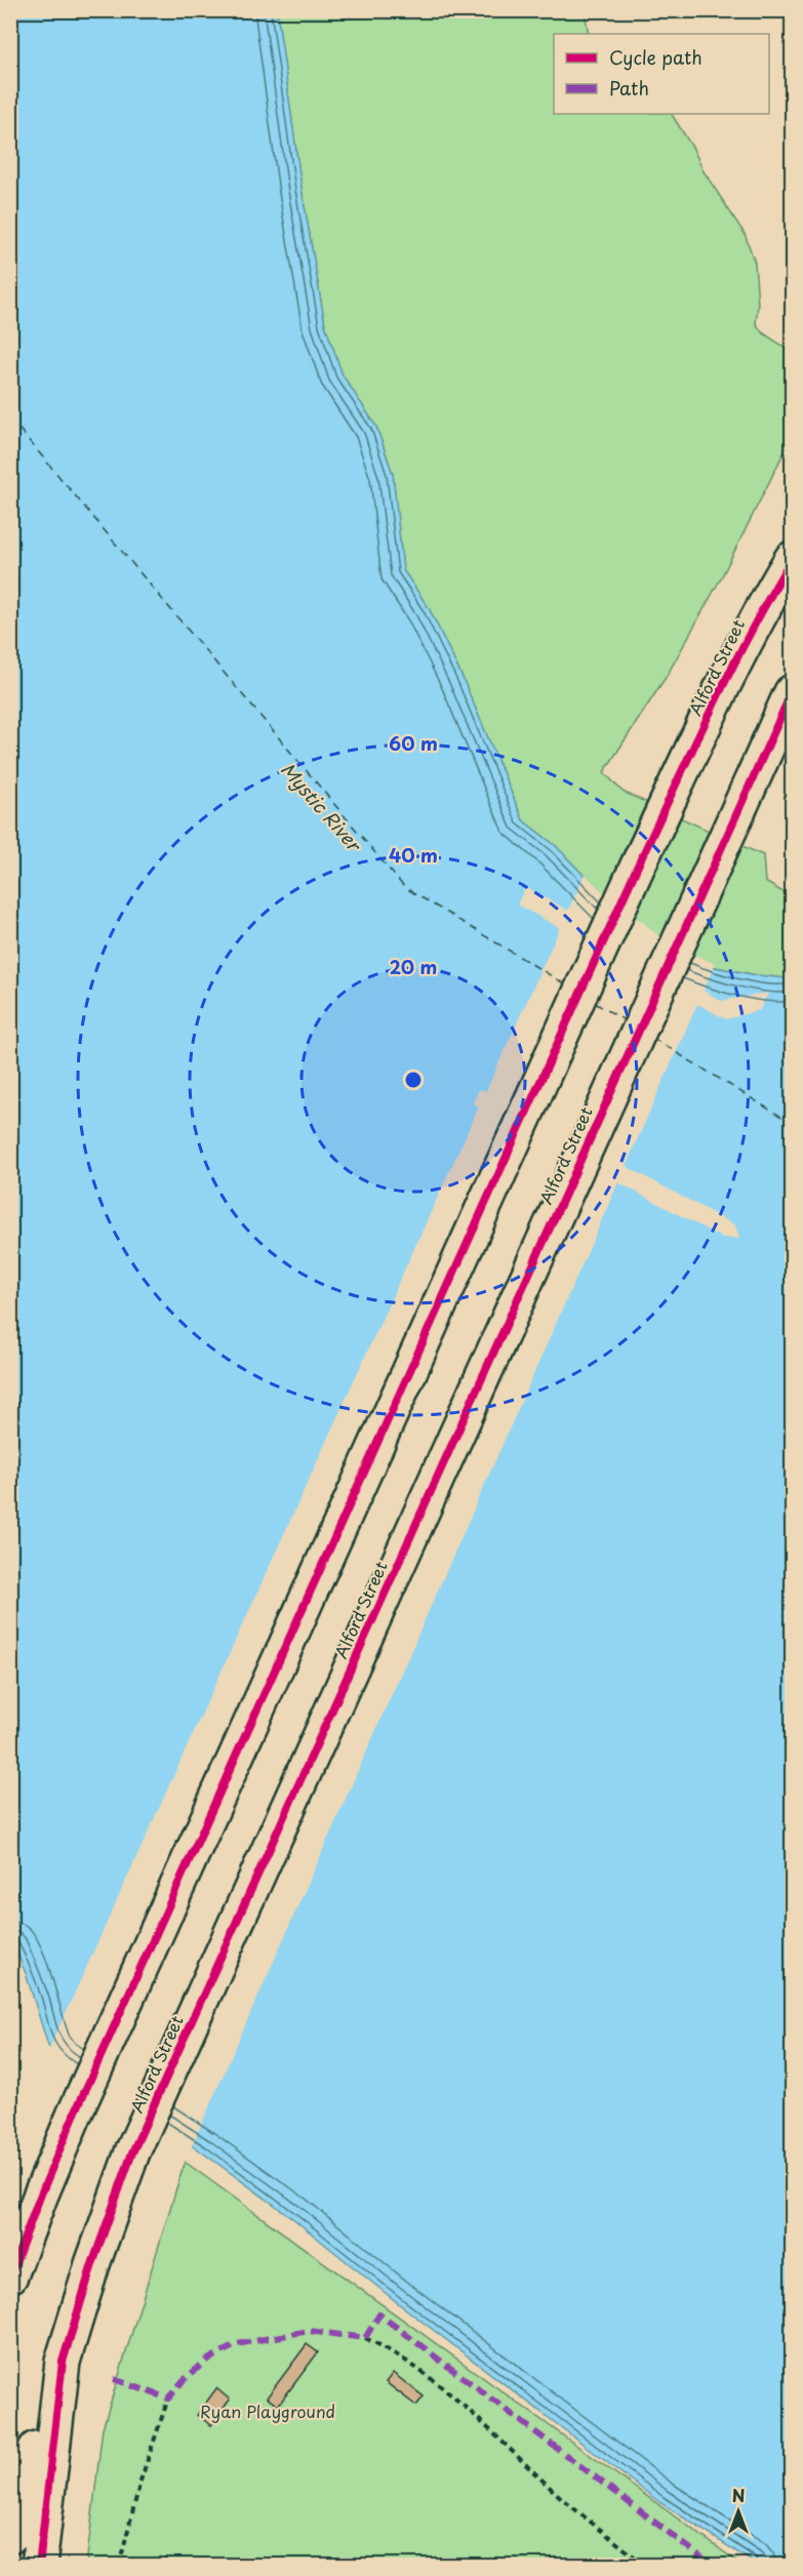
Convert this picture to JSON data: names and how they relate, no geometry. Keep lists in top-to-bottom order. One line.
{"streets":{"main road":["Alford Street"]},"water":["Mystic River"],"parks":["Ryan Playground"],"legend":["Cycle path","Path"],"north":"top","rings":["60 m","40 m","20 m"]}
